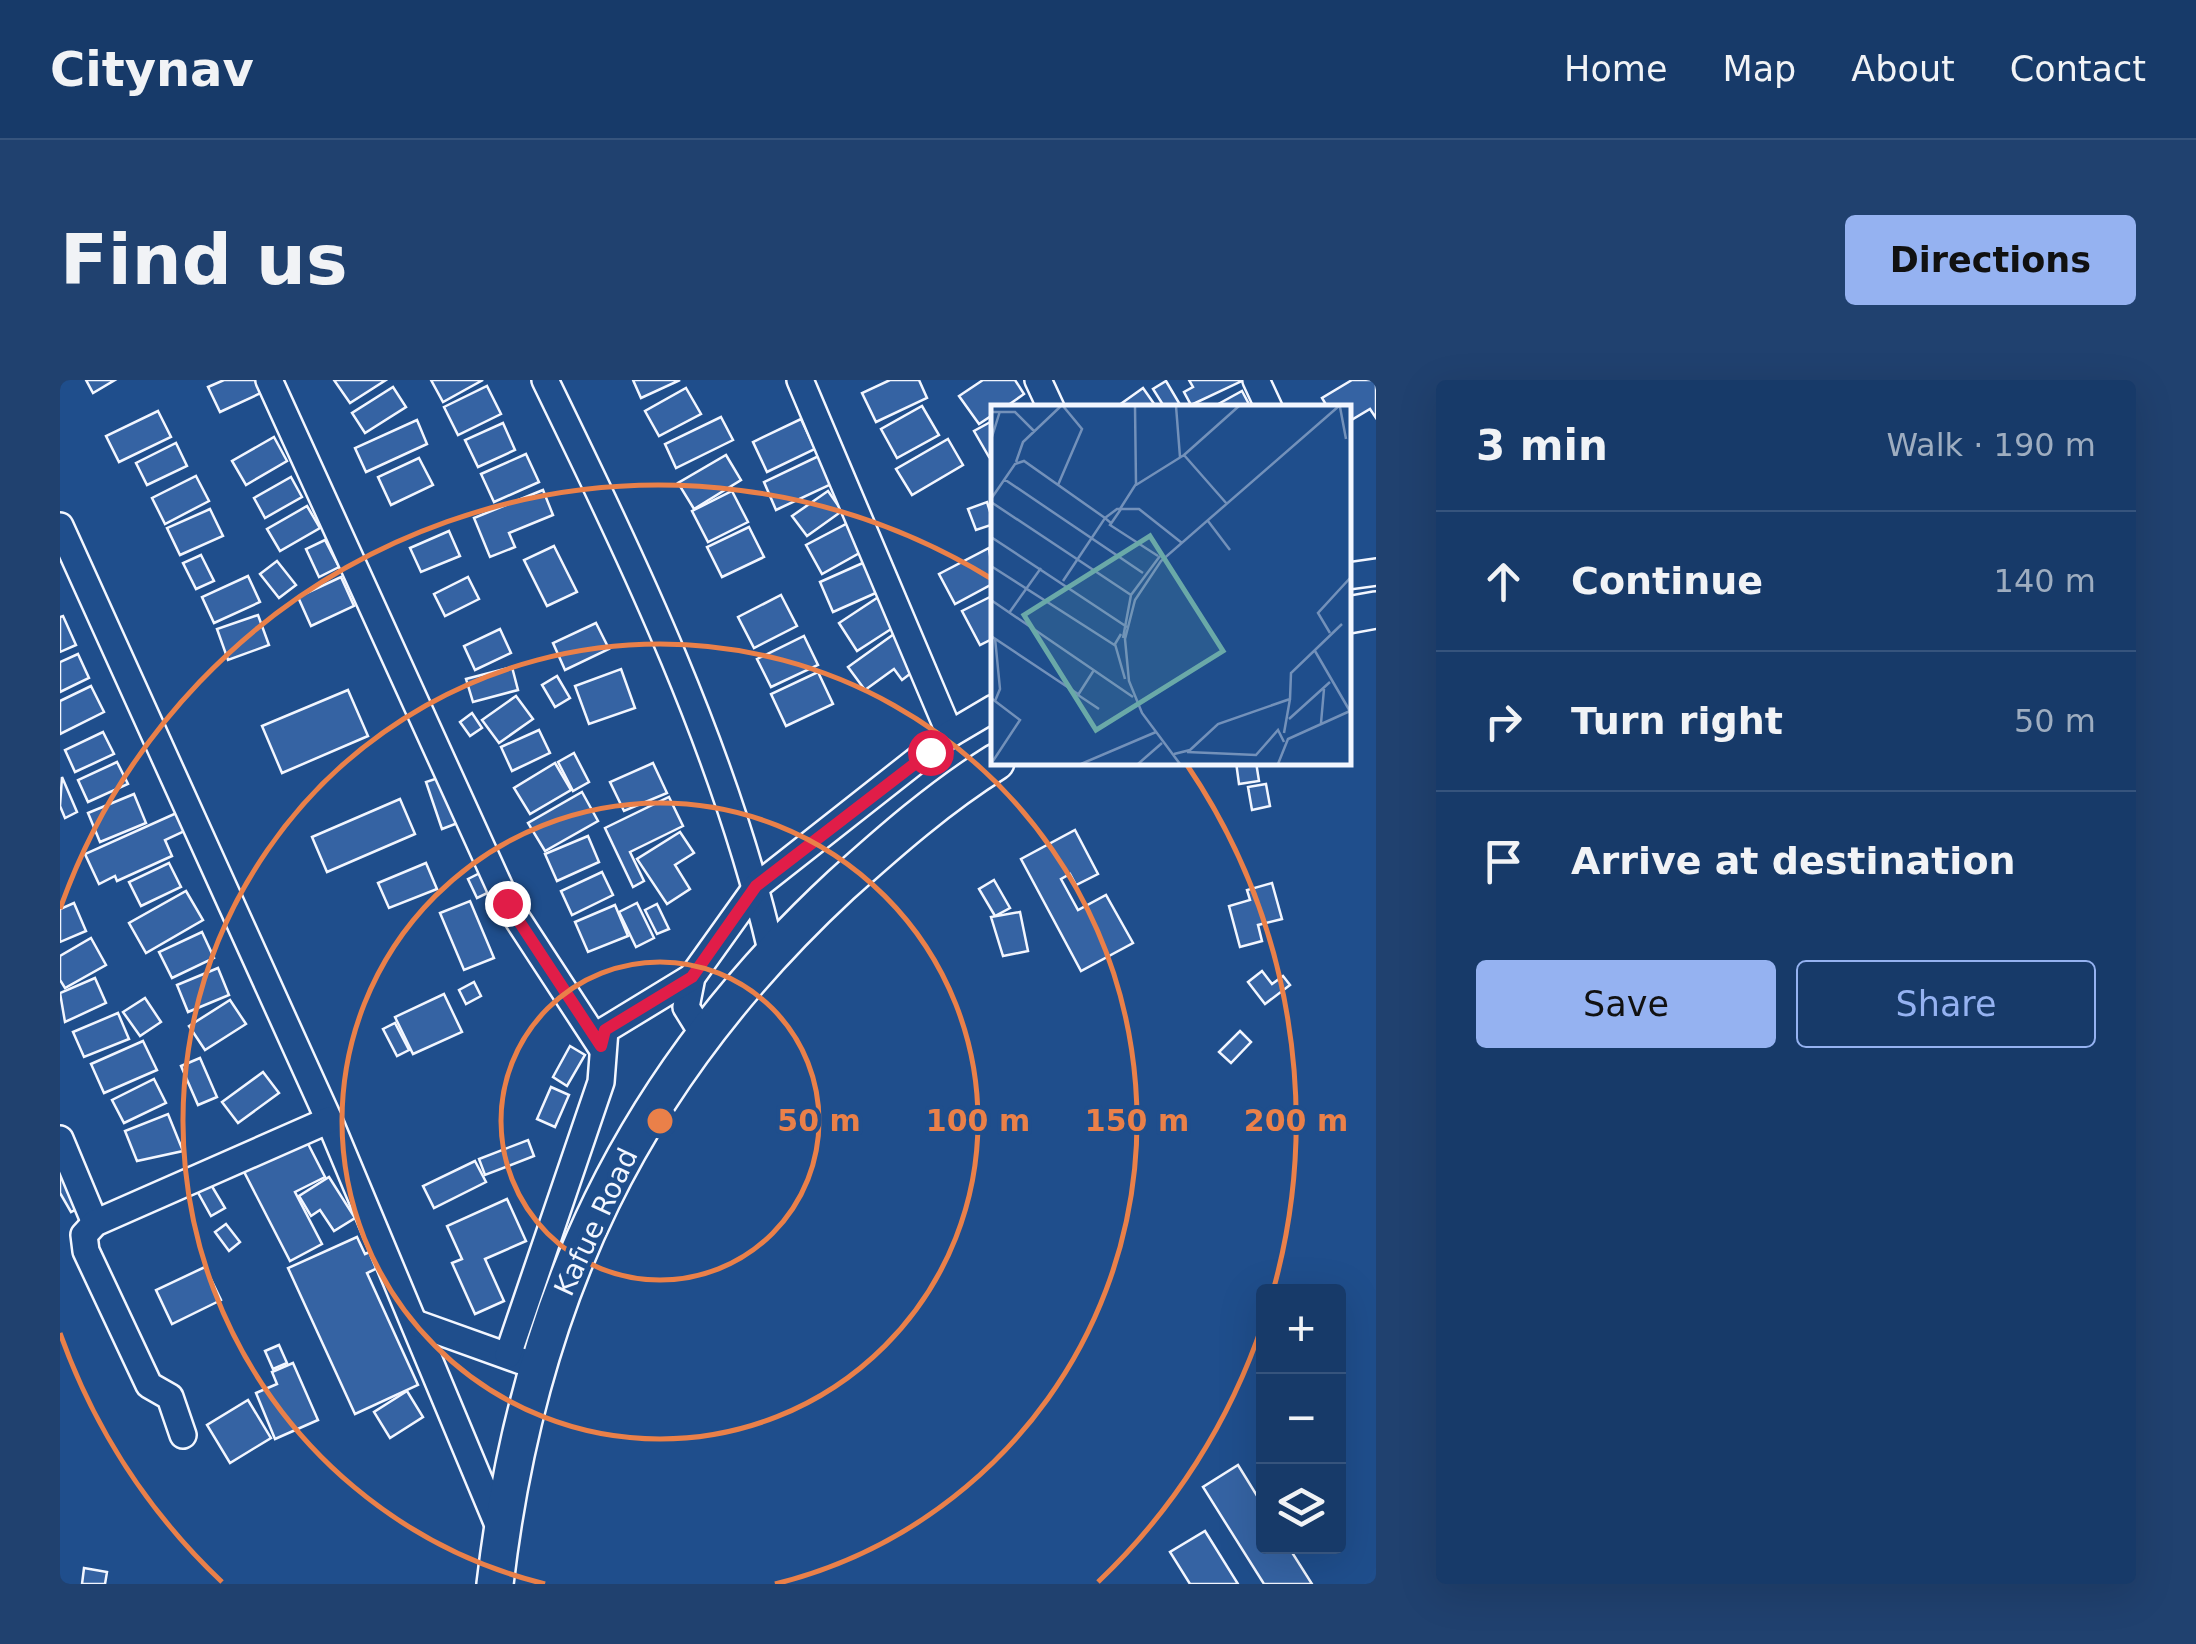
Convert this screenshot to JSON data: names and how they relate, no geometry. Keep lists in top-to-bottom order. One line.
{"streets":{"highway":["Kafue Road"]},"page":{"header":"Citynav","nav":["Home","Map","About","Contact"],"buttons":["Directions",["Save","Share"]],"title":"Find us","heading":["3 min","Walk · 190 m"],"list":[["Continue","140 m"],["Turn right","50 m"],"Arrive at destination"],"map_buttons":["+","−"]},"rings":["50 m","100 m","150 m","200 m"]}
